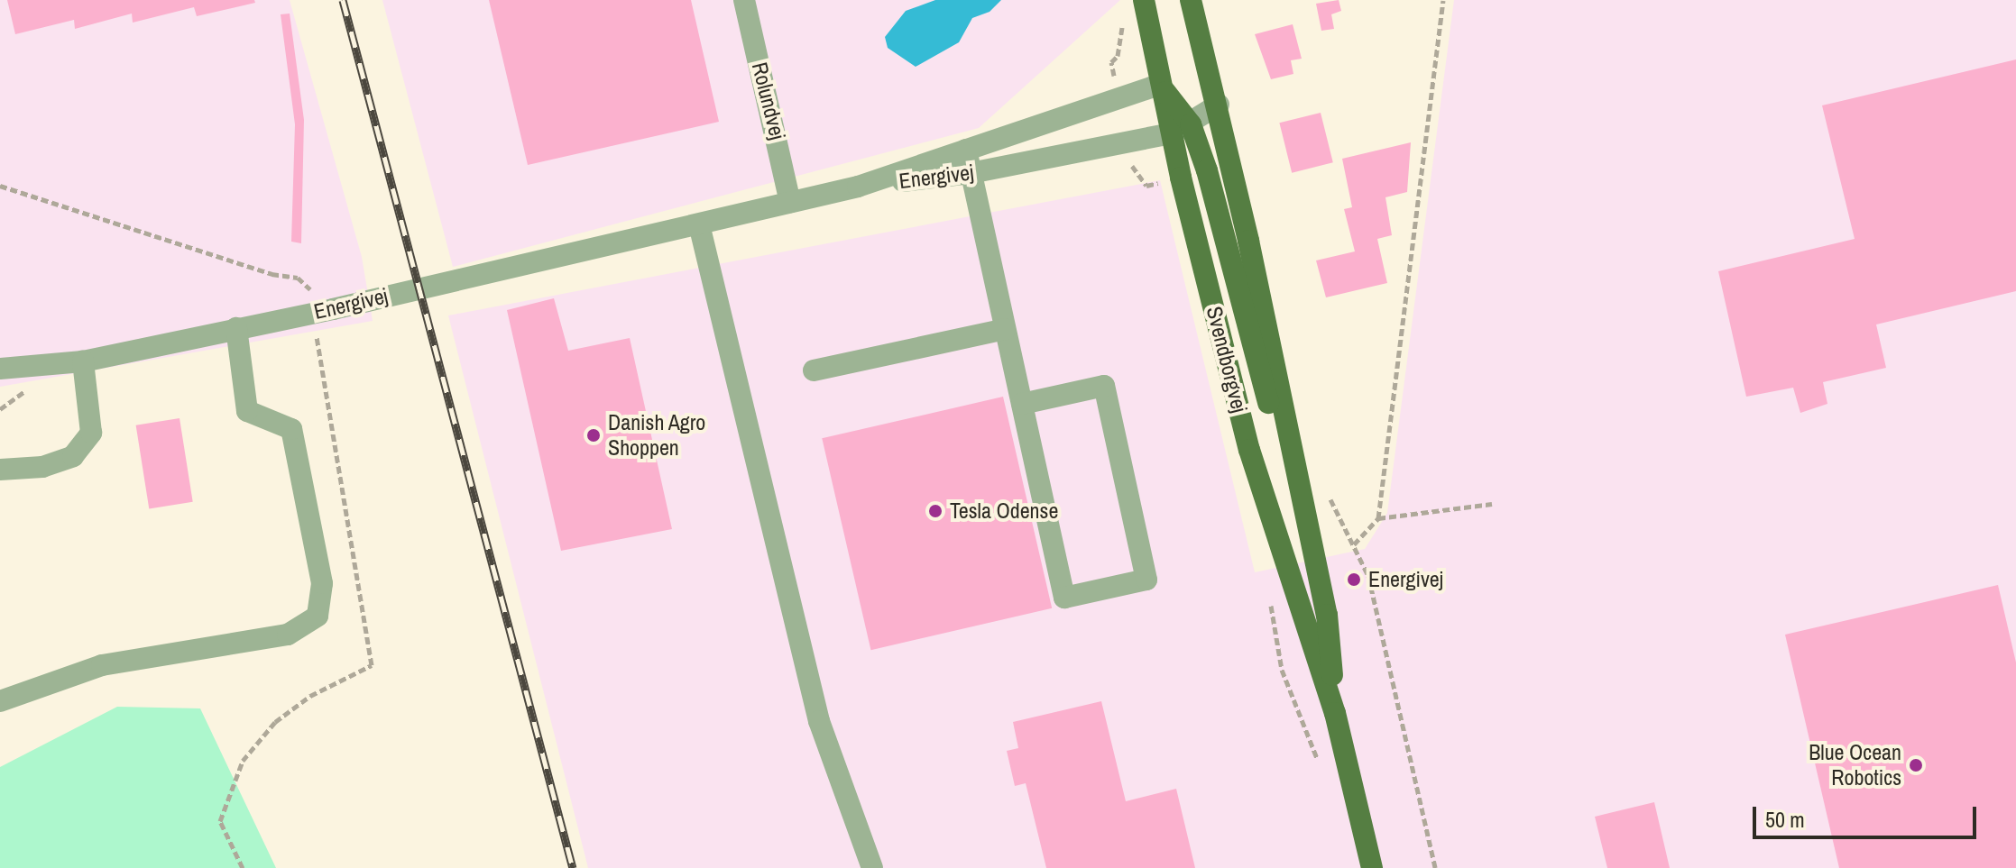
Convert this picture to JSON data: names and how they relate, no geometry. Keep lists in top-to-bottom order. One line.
{"streets":{"main road":["Svendborgvej"],"street":["Rolundvej","Energivej"]},"crossings":[["Rolundvej","Energivej"],["Energivej","Svendborgvej"]],"places":["Danish Agro Shoppen","Tesla Odense","Energivej","Blue Ocean Robotics"],"scale_bar":"50 m"}
